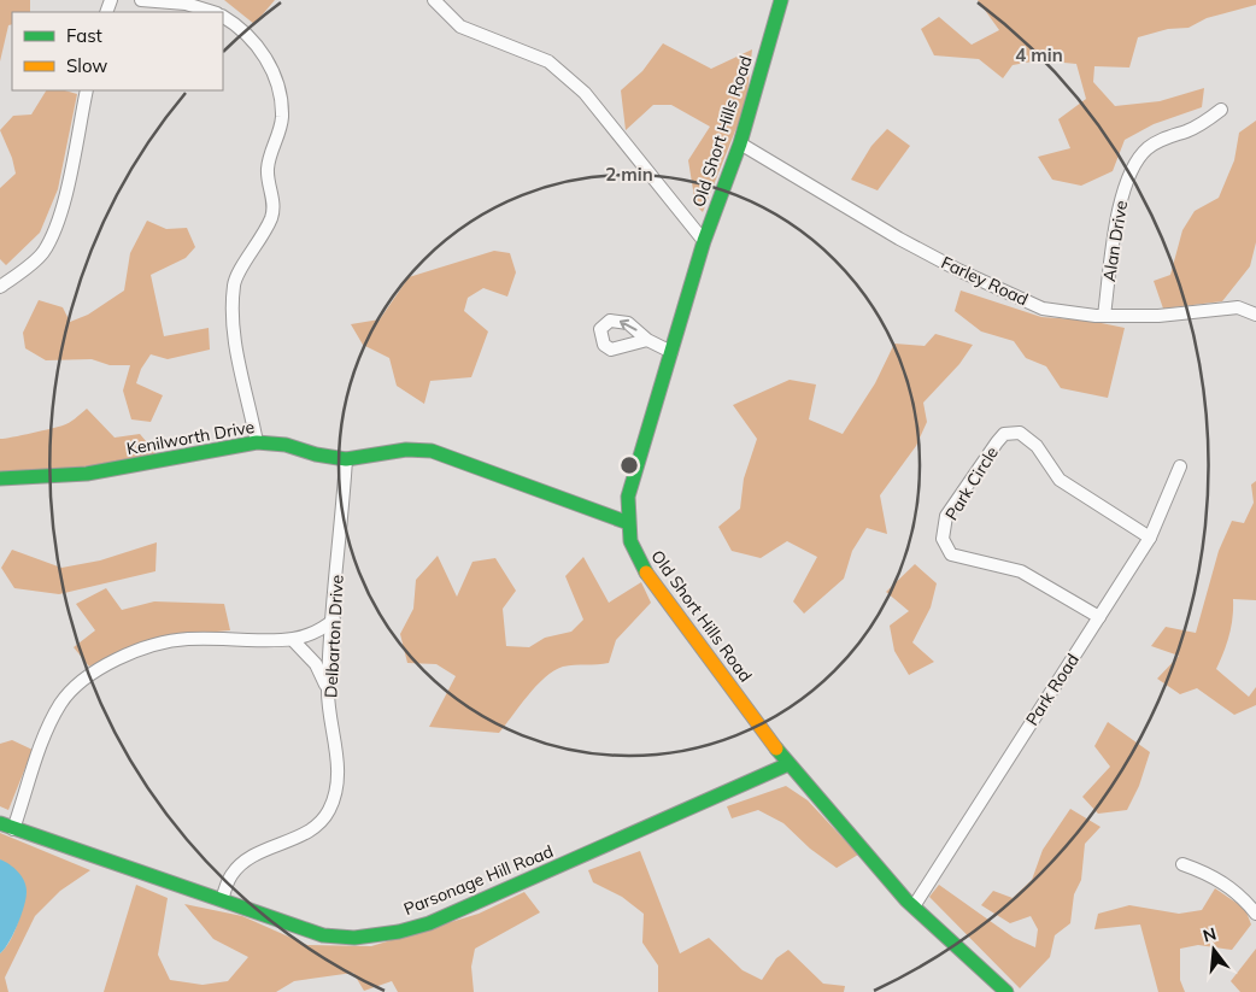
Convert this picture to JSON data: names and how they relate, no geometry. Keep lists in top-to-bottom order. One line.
{"streets":{"street":["Old Short Hills Road","Alan Drive","Farley Road","Kenilworth Drive","Park Circle","Delbarton Drive","Park Road","Parsonage Hill Road"]},"crossings":[["Old Short Hills Road","Farley Road"],["Old Short Hills Road","Kenilworth Drive"],["Old Short Hills Road","Park Road"],["Old Short Hills Road","Parsonage Hill Road"],["Alan Drive","Farley Road"],["Kenilworth Drive","Delbarton Drive"],["Park Circle","Park Road"],["Delbarton Drive","Parsonage Hill Road"]],"legend":["Fast","Slow"],"north":"top","rings":["4 min","2 min"]}
